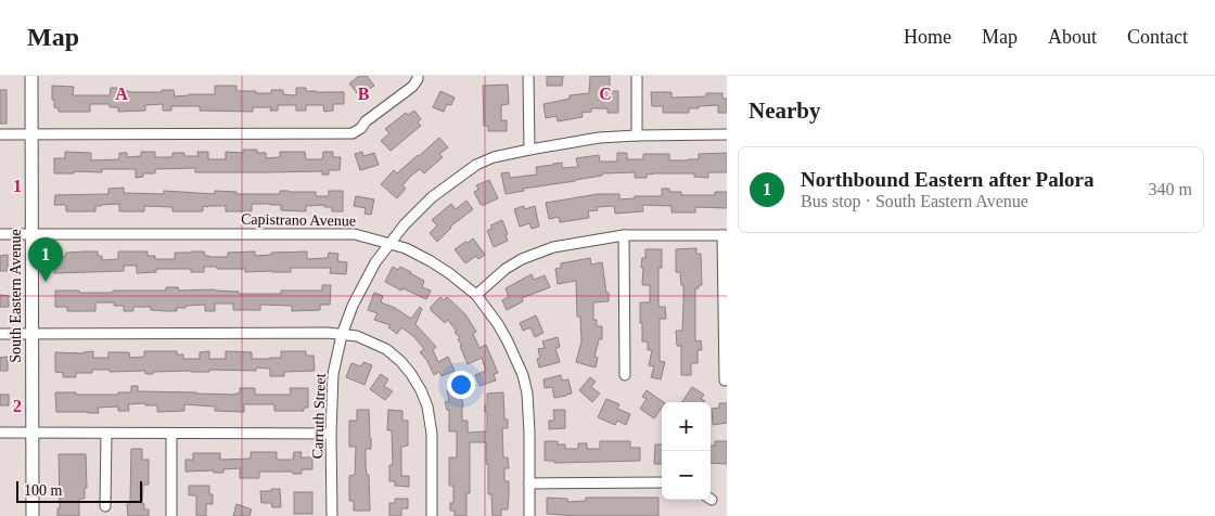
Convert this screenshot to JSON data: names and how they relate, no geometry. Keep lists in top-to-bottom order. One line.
{"streets":{"main road":["South Eastern Avenue"],"street":["Capistrano Avenue","Carruth Street"]},"crossings":[["Capistrano Avenue","South Eastern Avenue"],["Capistrano Avenue","Carruth Street"]],"scale_bar":"100 m","page":{"header":"Map","nav":["Home","Map","About","Contact"],"heading":"Nearby","list":[{"mark":"1","name":"Northbound Eastern after Palora","note":"Bus stop · South Eastern Avenue","value":"340 m"}],"pins":"1","map_buttons":["+","−"],"scale":"100 m"},"grid":{"columns":["A","B","C"],"rows":["1","2"]}}
